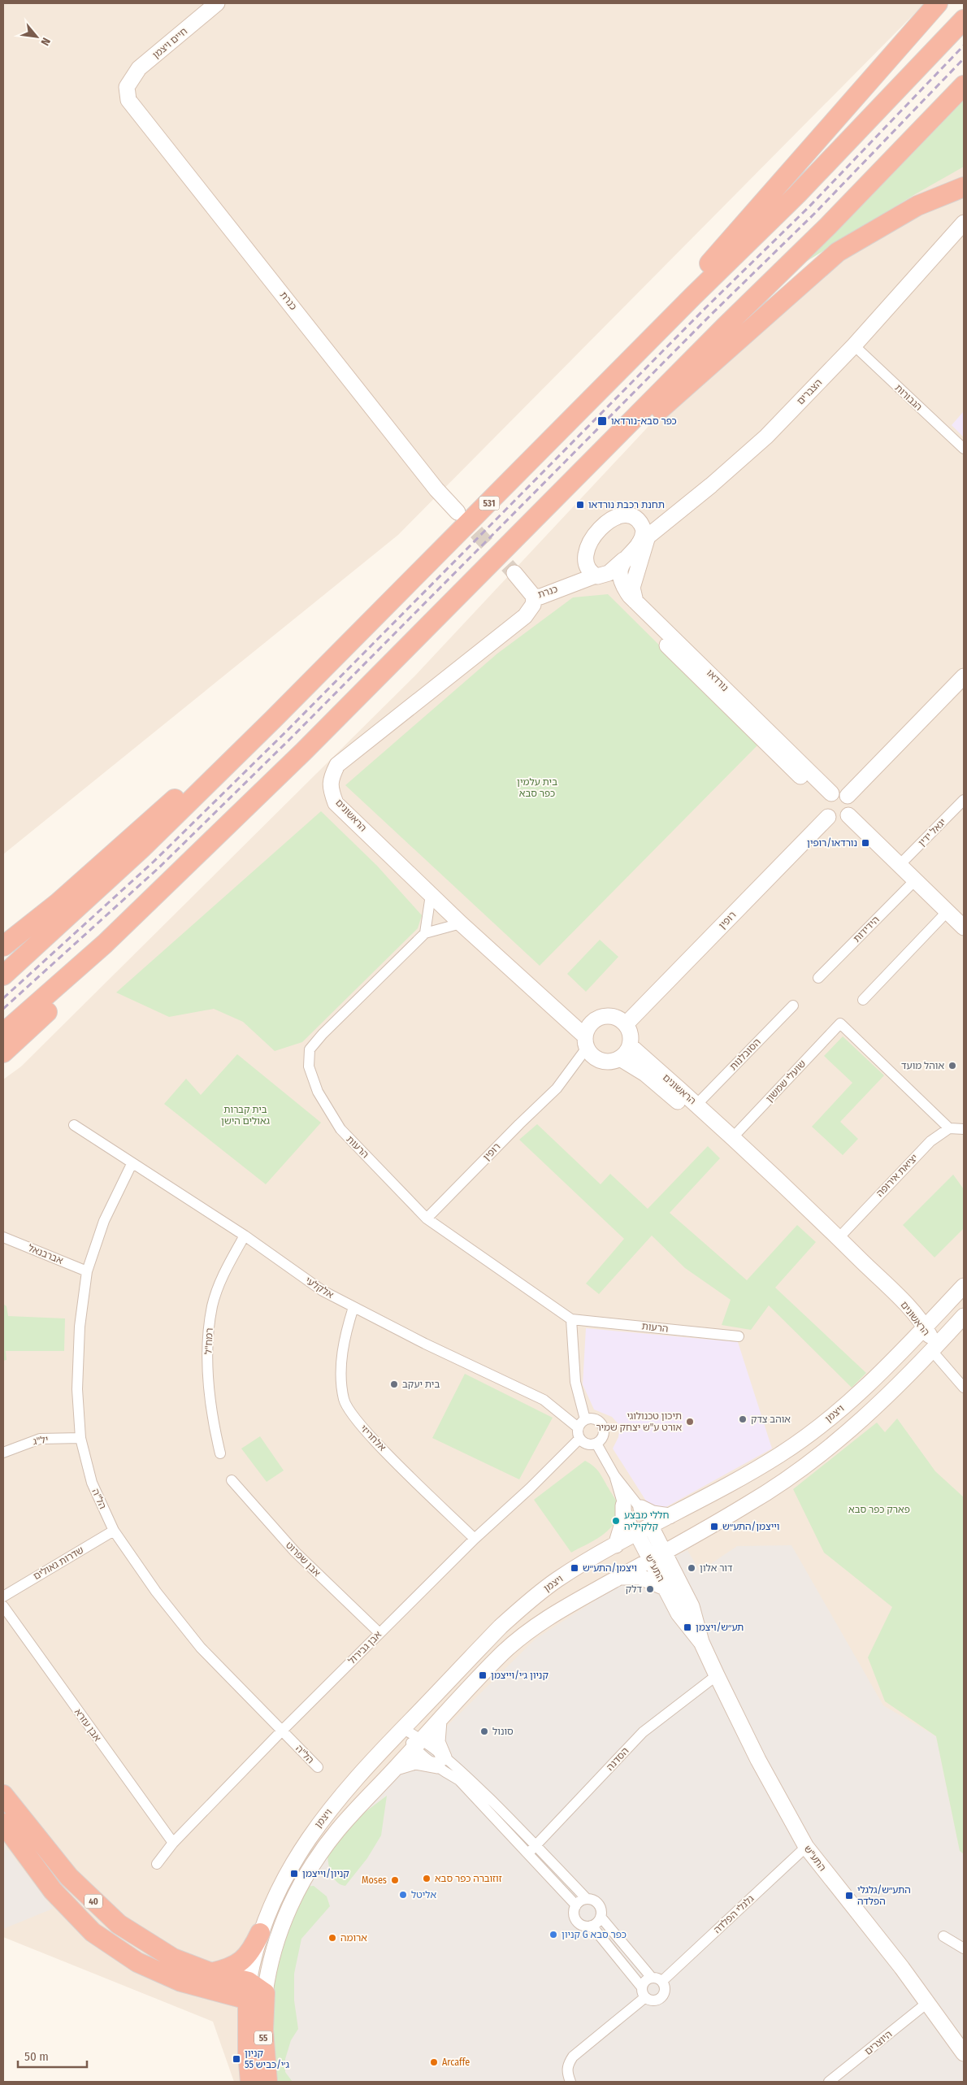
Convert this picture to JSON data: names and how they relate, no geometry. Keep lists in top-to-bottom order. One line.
{"streets":{"highway":["531","40","55"],"street":["חיים ויצמן","כנרת","הצברים","הגבורות","נורדאו","הראשונים","יגאל ידין","רופין","הידידות","הסובלנות","שועלי שמשון","הרעות","יציאת אירופה","אברבנאל","אלקלעי","רמח\"ל","ויצמן","אלחריזי","יל\"ג","הל\"ה","אבן שפרוט","שדרות גאולים","התע\"ש","אבן גבירול","אבן עזרא","הסדנה","גלגלי הפלדה","היוצרים"]},"crossings":[["חיים ויצמן","כנרת"],["כנרת","הצברים"],["כנרת","נורדאו"],["כנרת","הראשונים"],["הצברים","הגבורות"],["הצברים","נורדאו"],["נורדאו","רופין"],["הראשונים","רופין"],["הראשונים","הסובלנות"],["הראשונים","שועלי שמשון"],["הראשונים","יציאת אירופה"],["הראשונים","ויצמן"],["רופין","הרעות"],["שועלי שמשון","יציאת אירופה"],["אברבנאל","הל\"ה"],["אלקלעי","רמח\"ל"],["אלקלעי","אלחריזי"],["אלקלעי","הל\"ה"],["אלקלעי","אבן גבירול"],["ויצמן","התע\"ש"],["ויצמן","40"],["ויצמן","55"],["אלחריזי","אבן גבירול"],["יל\"ג","הל\"ה"],["הל\"ה","שדרות גאולים"],["הל\"ה","אבן גבירול"],["אבן שפרוט","אבן גבירול"],["התע\"ש","הסדנה"],["התע\"ש","גלגלי הפלדה"],["התע\"ש","היוצרים"],["אבן גבירול","אבן עזרא"],["40","55"]],"parks":["בית עלמין כפר סבא","בית קברות גאולים הישן","פארק כפר סבא"],"places":{"transit":["כפר סבא-נורדאו","תחנת רכבת נורדאו","נורדאו/רופין","וייצמן/התע״ש","ויצמן/התע״ש","תע״ש/ויצמן","קניון ג׳י/וייצמן","קניון/וייצמן","התע״ש/גלגלי הפלדה","קניון ג׳י/כביש 55"],"other":["אוהל מועד","בית יעקב","אוהב צדק","תיכון טכנולוגי אורט ע\"ש יצחק שמיר","חללי מבצע קלקיליה","דור אלון","דלק","סונול","זוזוברה כפר סבא","Moses","אליטל","קניון G כפר סבא","ארומה","Arcaffe"]},"scale_bar":"50 m","north":"bottom right"}
